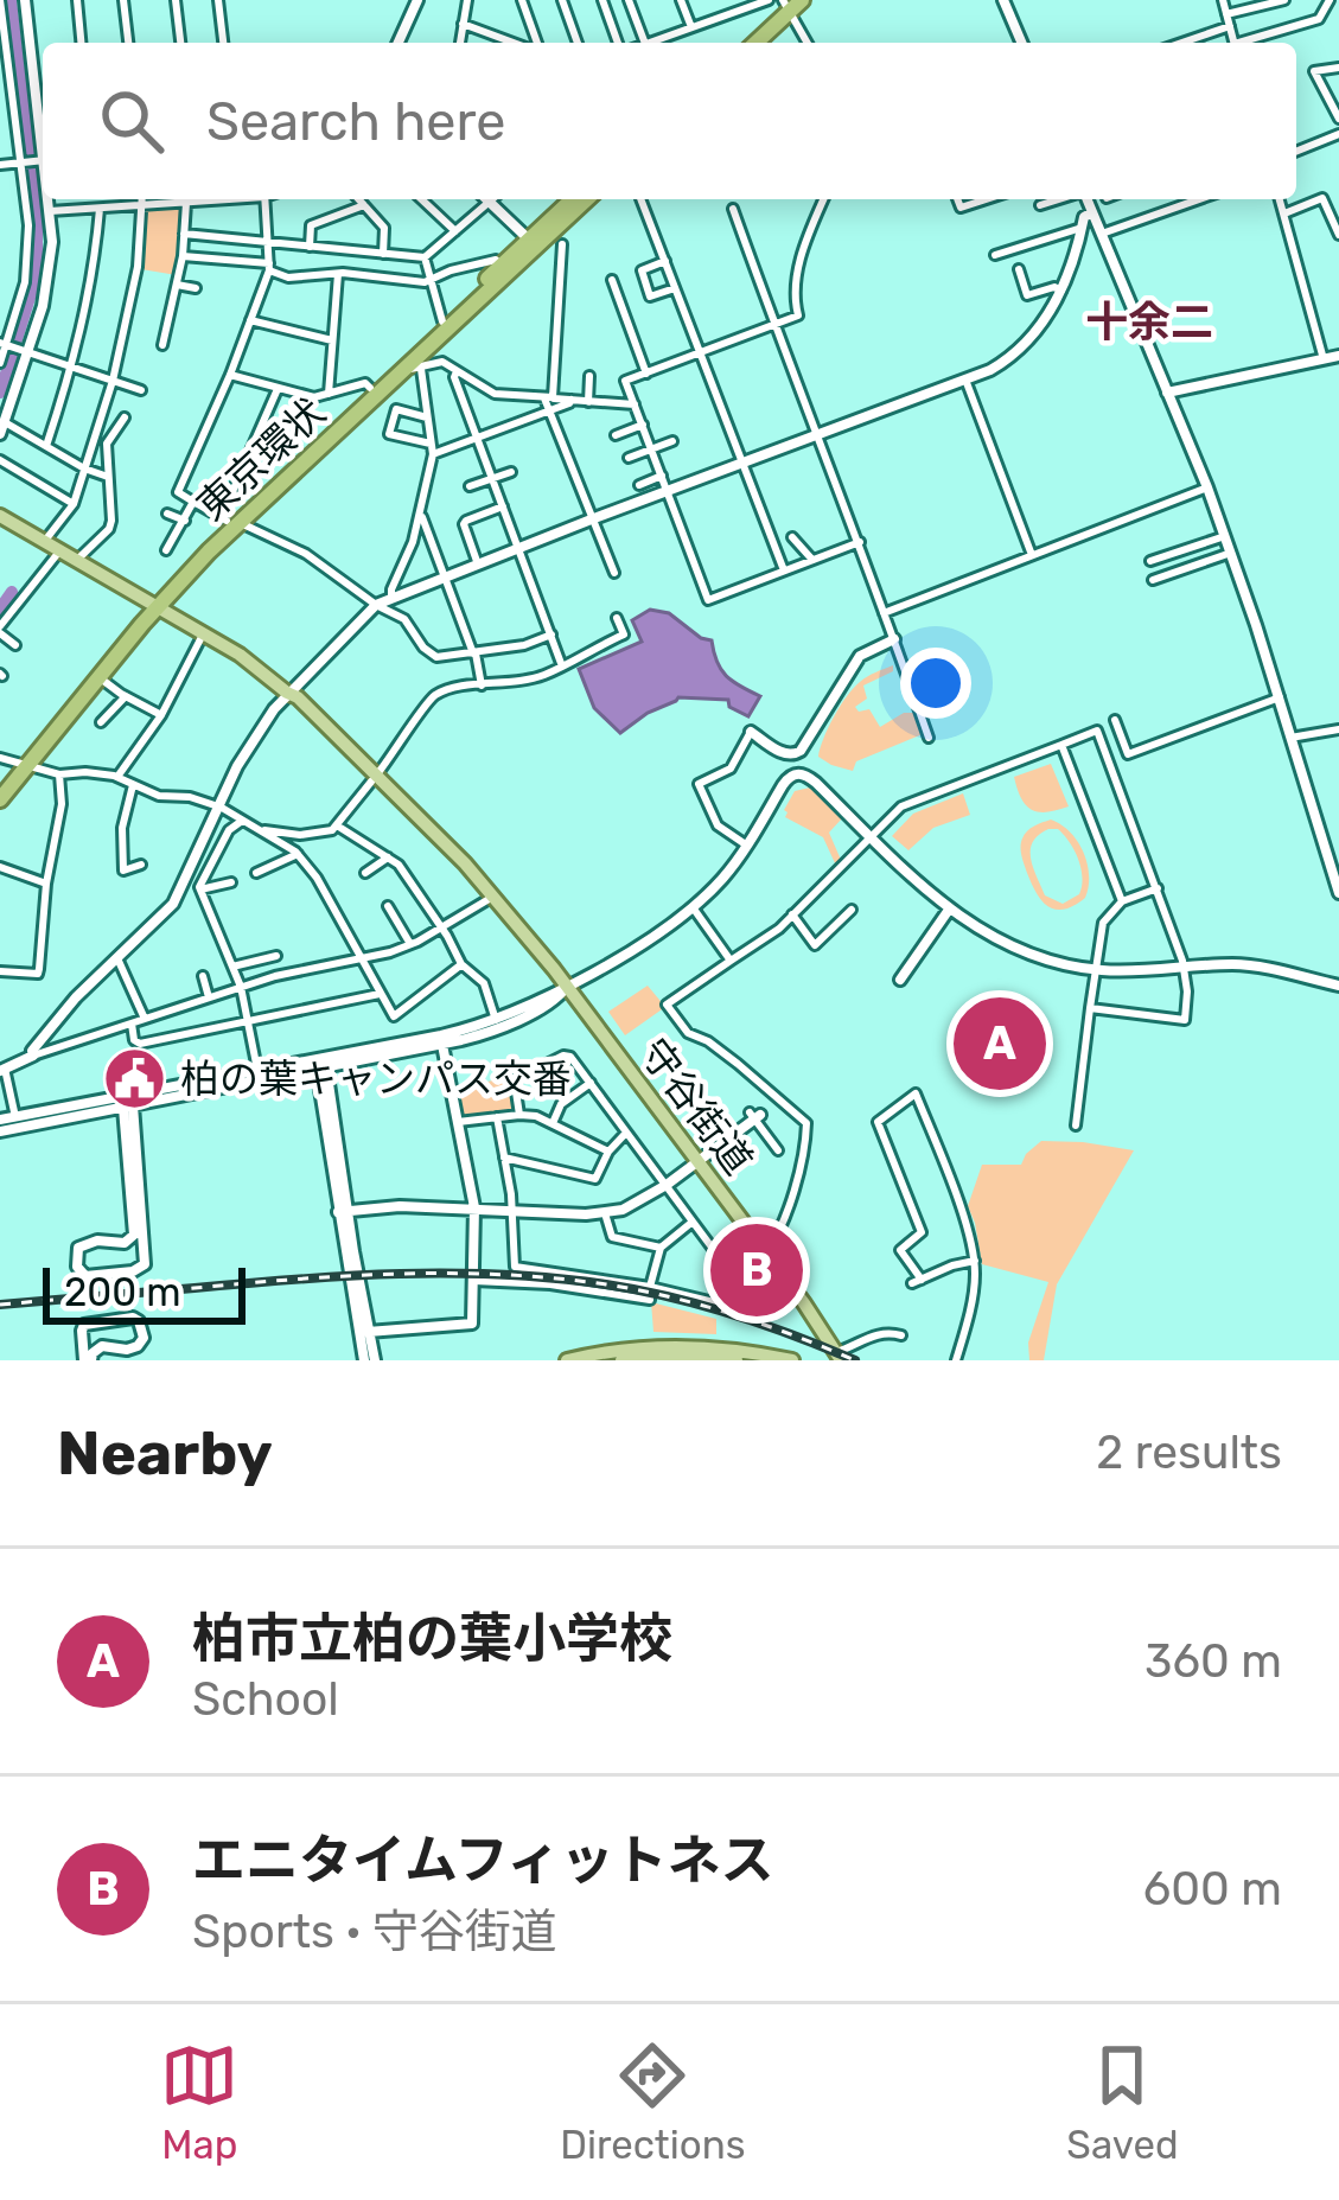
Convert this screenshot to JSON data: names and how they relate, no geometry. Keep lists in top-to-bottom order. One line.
{"streets":{"highway":["東京環状"],"main road":["守谷街道"]},"crossings":[["東京環状","守谷街道"]],"districts":["十余二"],"places":{"public building":["柏の葉キャンパス交番"]},"scale_bar":"200 m","page":{"search":"Search here","pins":["A","B"],"scale":"200 m","heading":["Nearby","2 results"],"list":[{"mark":"A","name":"柏市立柏の葉小学校","note":"School","value":"360 m"},{"mark":"B","name":"エニタイムフィットネス","note":"Sports · 守谷街道","value":"600 m"}],"nav":["Map","Directions","Saved"]}}
